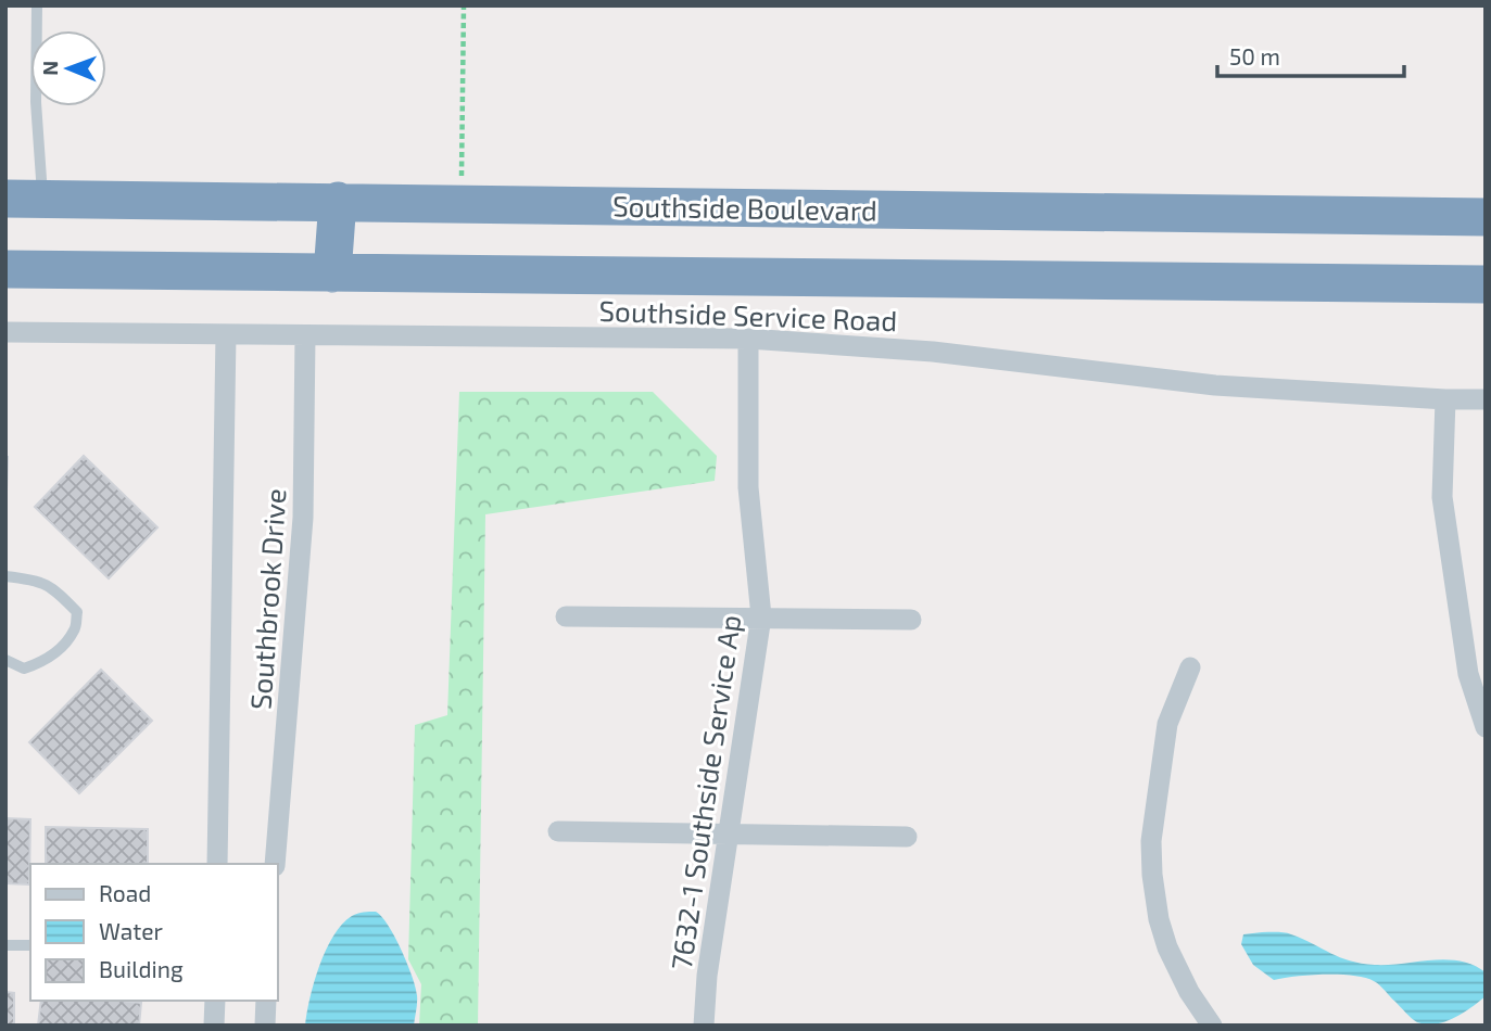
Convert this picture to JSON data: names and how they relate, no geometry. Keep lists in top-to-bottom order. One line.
{"streets":{"highway":["Southside Boulevard"],"street":["Southside Service Road","Southbrook Drive","7632-1 Southside Service Ap"]},"crossings":[["Southside Service Road","Southbrook Drive"],["Southside Service Road","7632-1 Southside Service Ap"]],"legend":["Road","Water","Building"],"scale_bar":"50 m","north":"left"}
